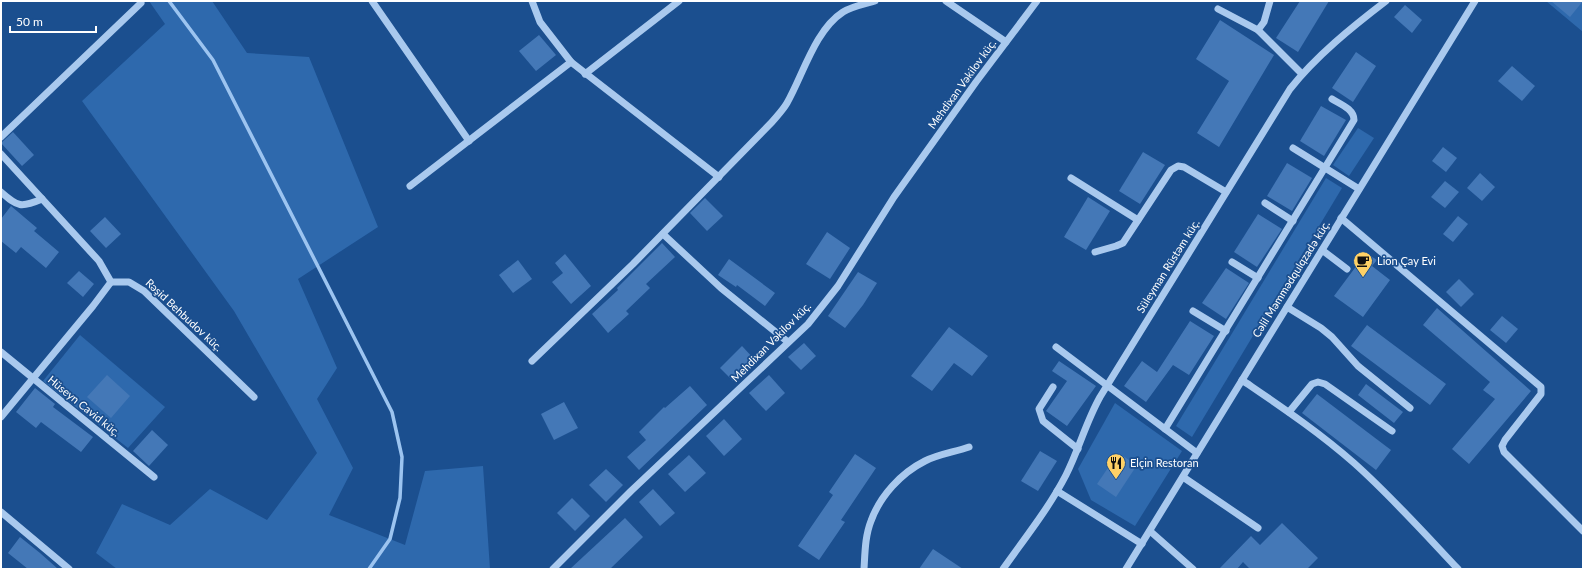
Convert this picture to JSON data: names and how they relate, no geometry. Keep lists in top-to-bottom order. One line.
{"streets":{"street":["Mehdixan Vəkilov küç.","Süleyman Rüstəm küç.","Cəlil Məmmədqulqzadə küç.","Rəşid Behbudov küç.","Hüseyn Cavid küç."]},"places":{"cafe":["Lion Çay Evi"],"restaurant":["Elçin Restoran"]},"scale_bar":"50 m"}
